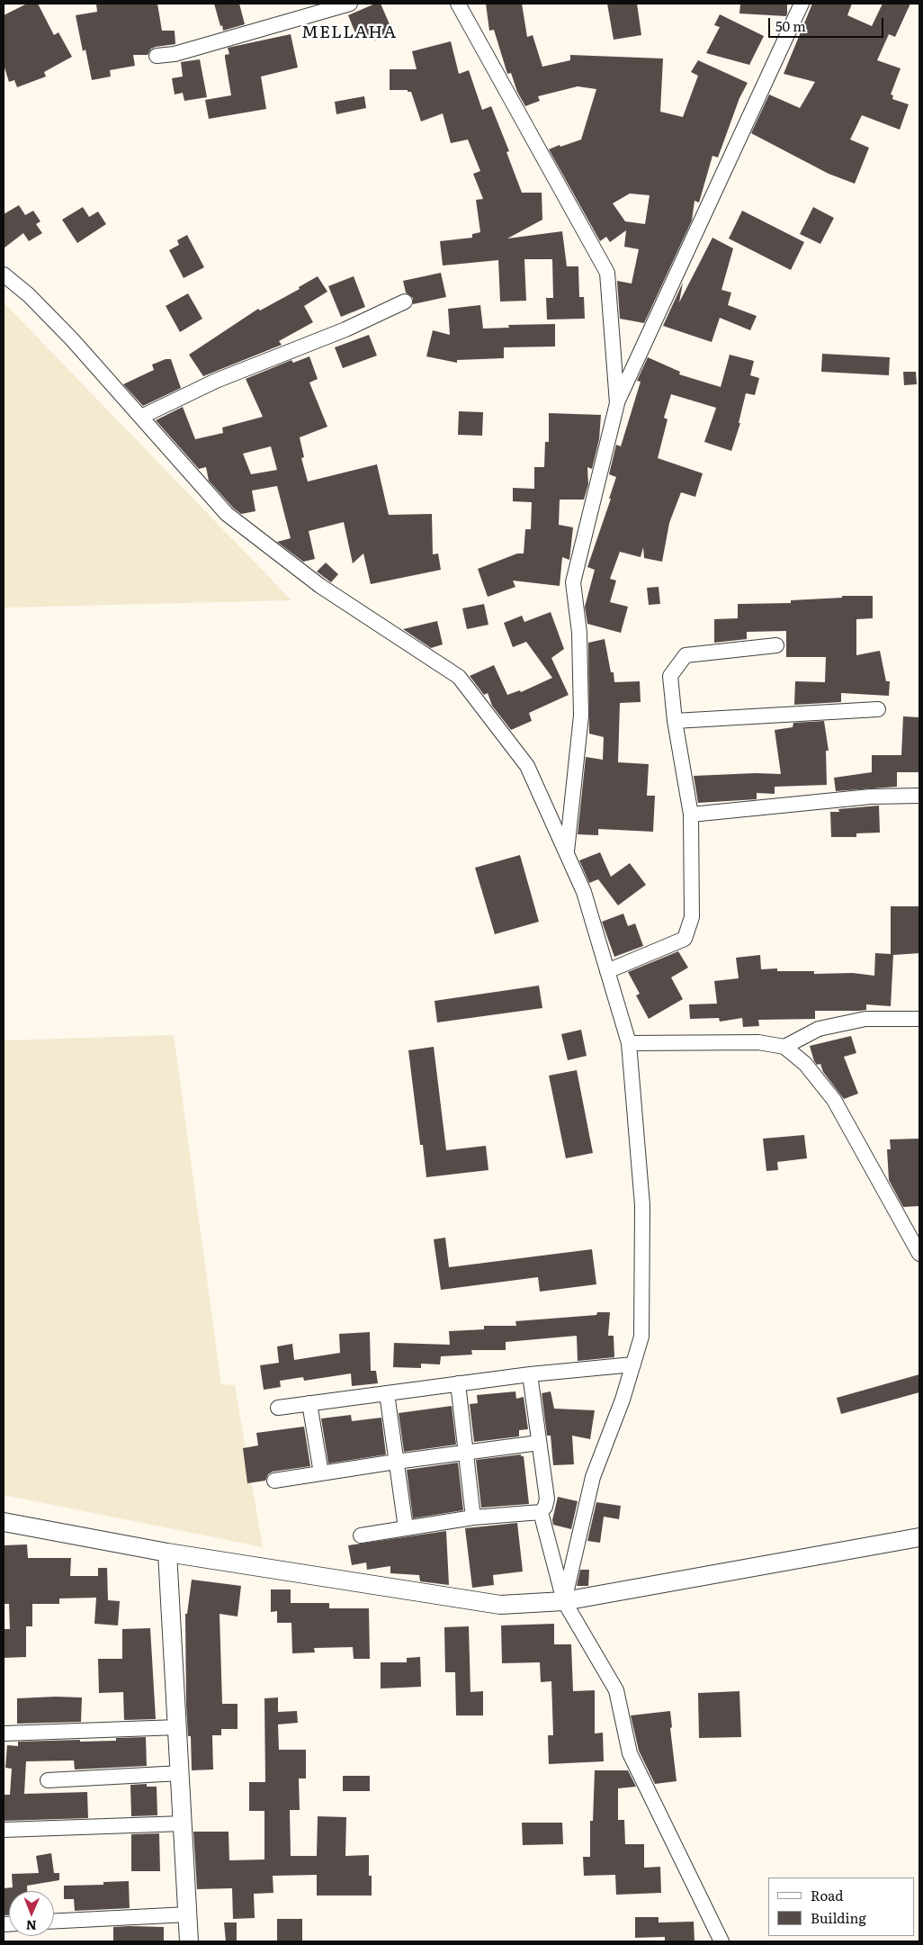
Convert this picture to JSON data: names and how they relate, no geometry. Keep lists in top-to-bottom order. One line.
{"districts":["MELLAHA"],"legend":["Road","Building"],"scale_bar":"50 m","north":"bottom"}
